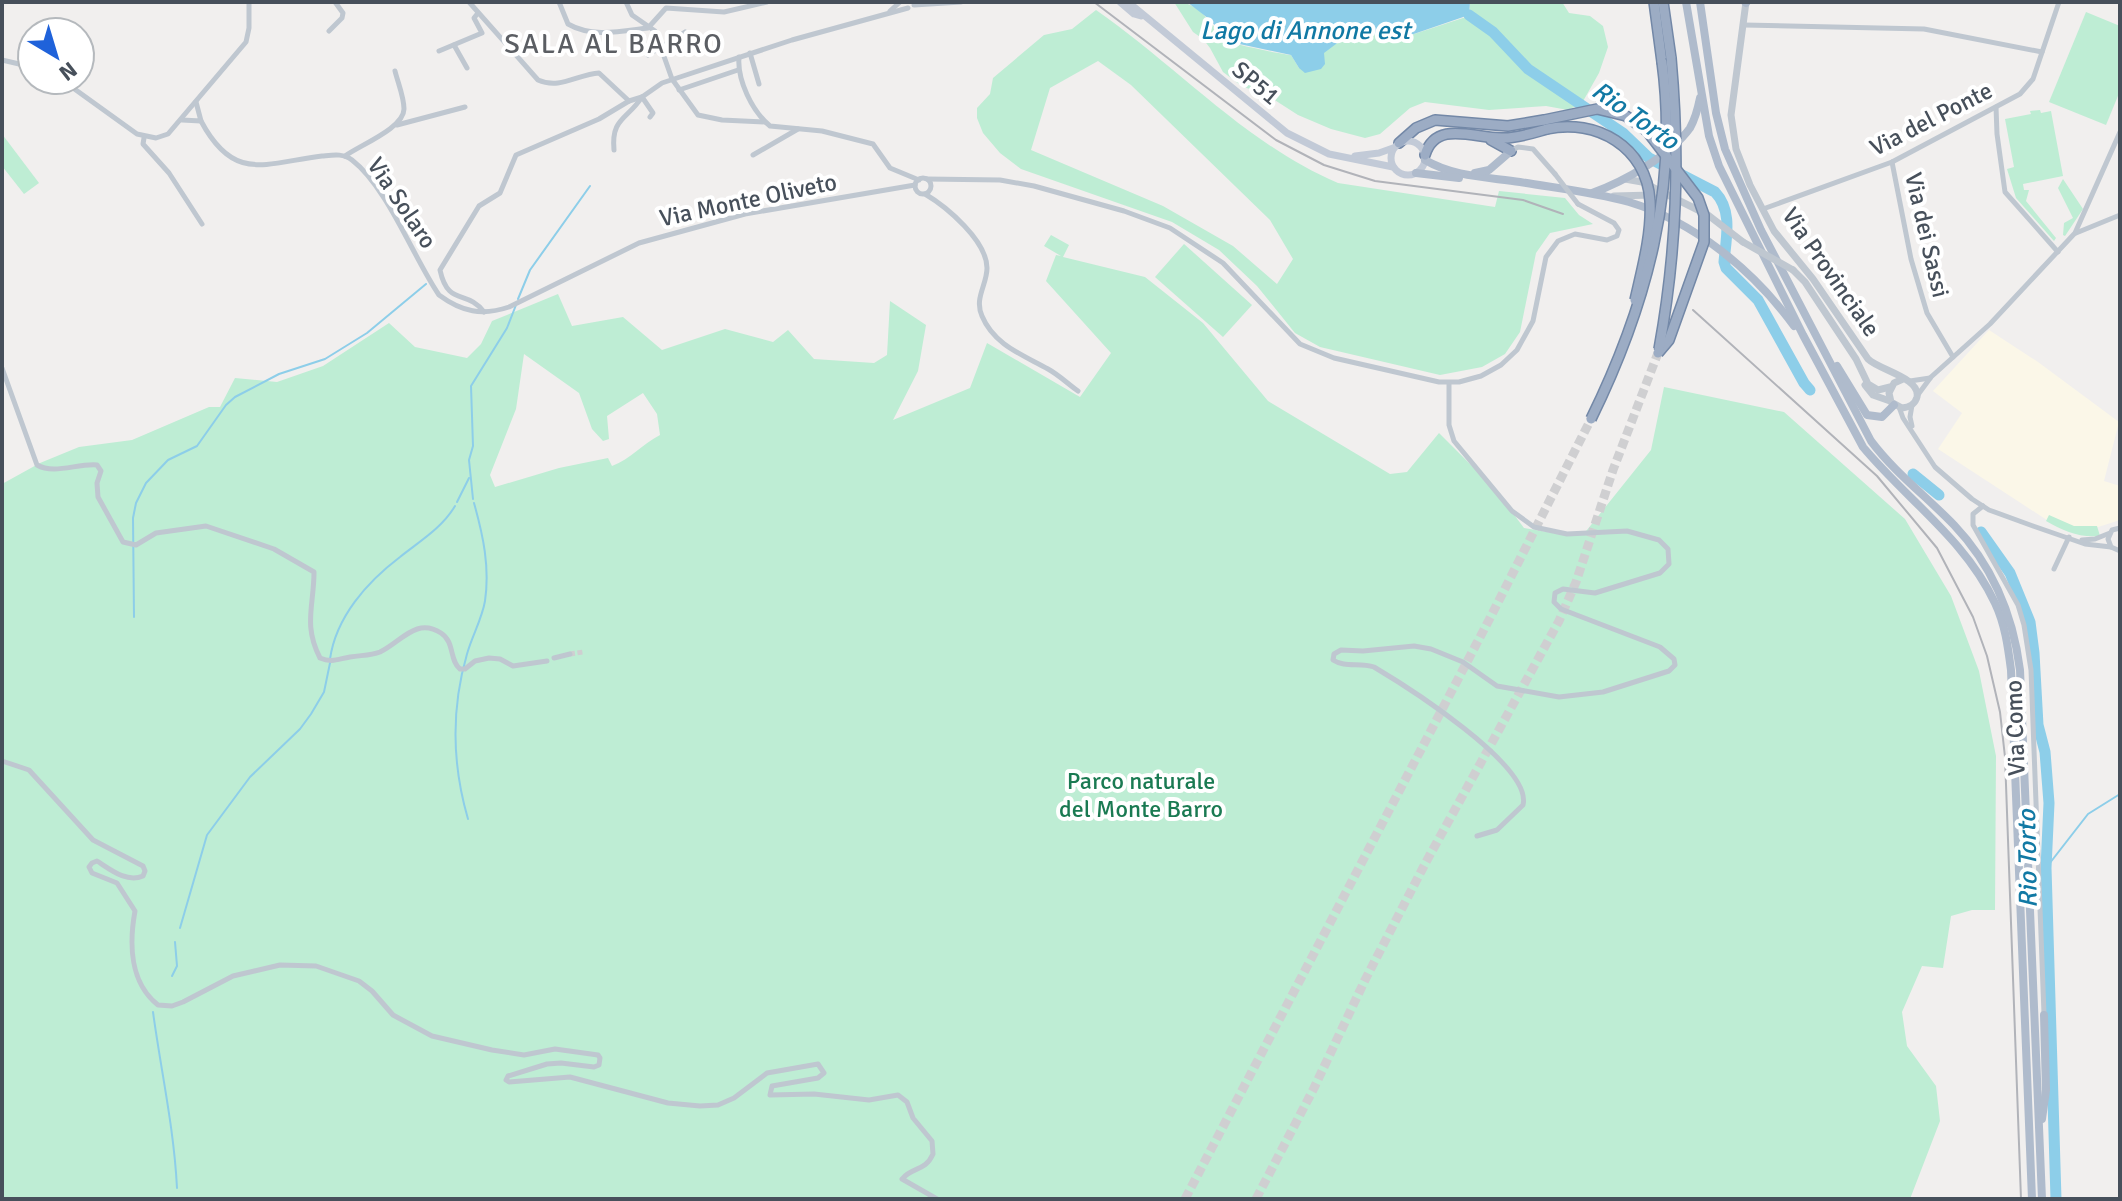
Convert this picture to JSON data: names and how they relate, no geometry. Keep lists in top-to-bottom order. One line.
{"streets":{"main road":["SP51"],"street":["Via del Ponte","Via Monte Oliveto","Via Solaro","Via dei Sassi","Via Provinciale","Via Como"]},"crossings":[["Via del Ponte","Via dei Sassi"],["Via del Ponte","Via Provinciale"],["Via Monte Oliveto","Via Solaro"]],"districts":["SALA AL BARRO"],"water":["Lago di Annone est","Rio Torto"],"parks":["Parco naturale del Monte Barro"],"north":"bottom right"}
